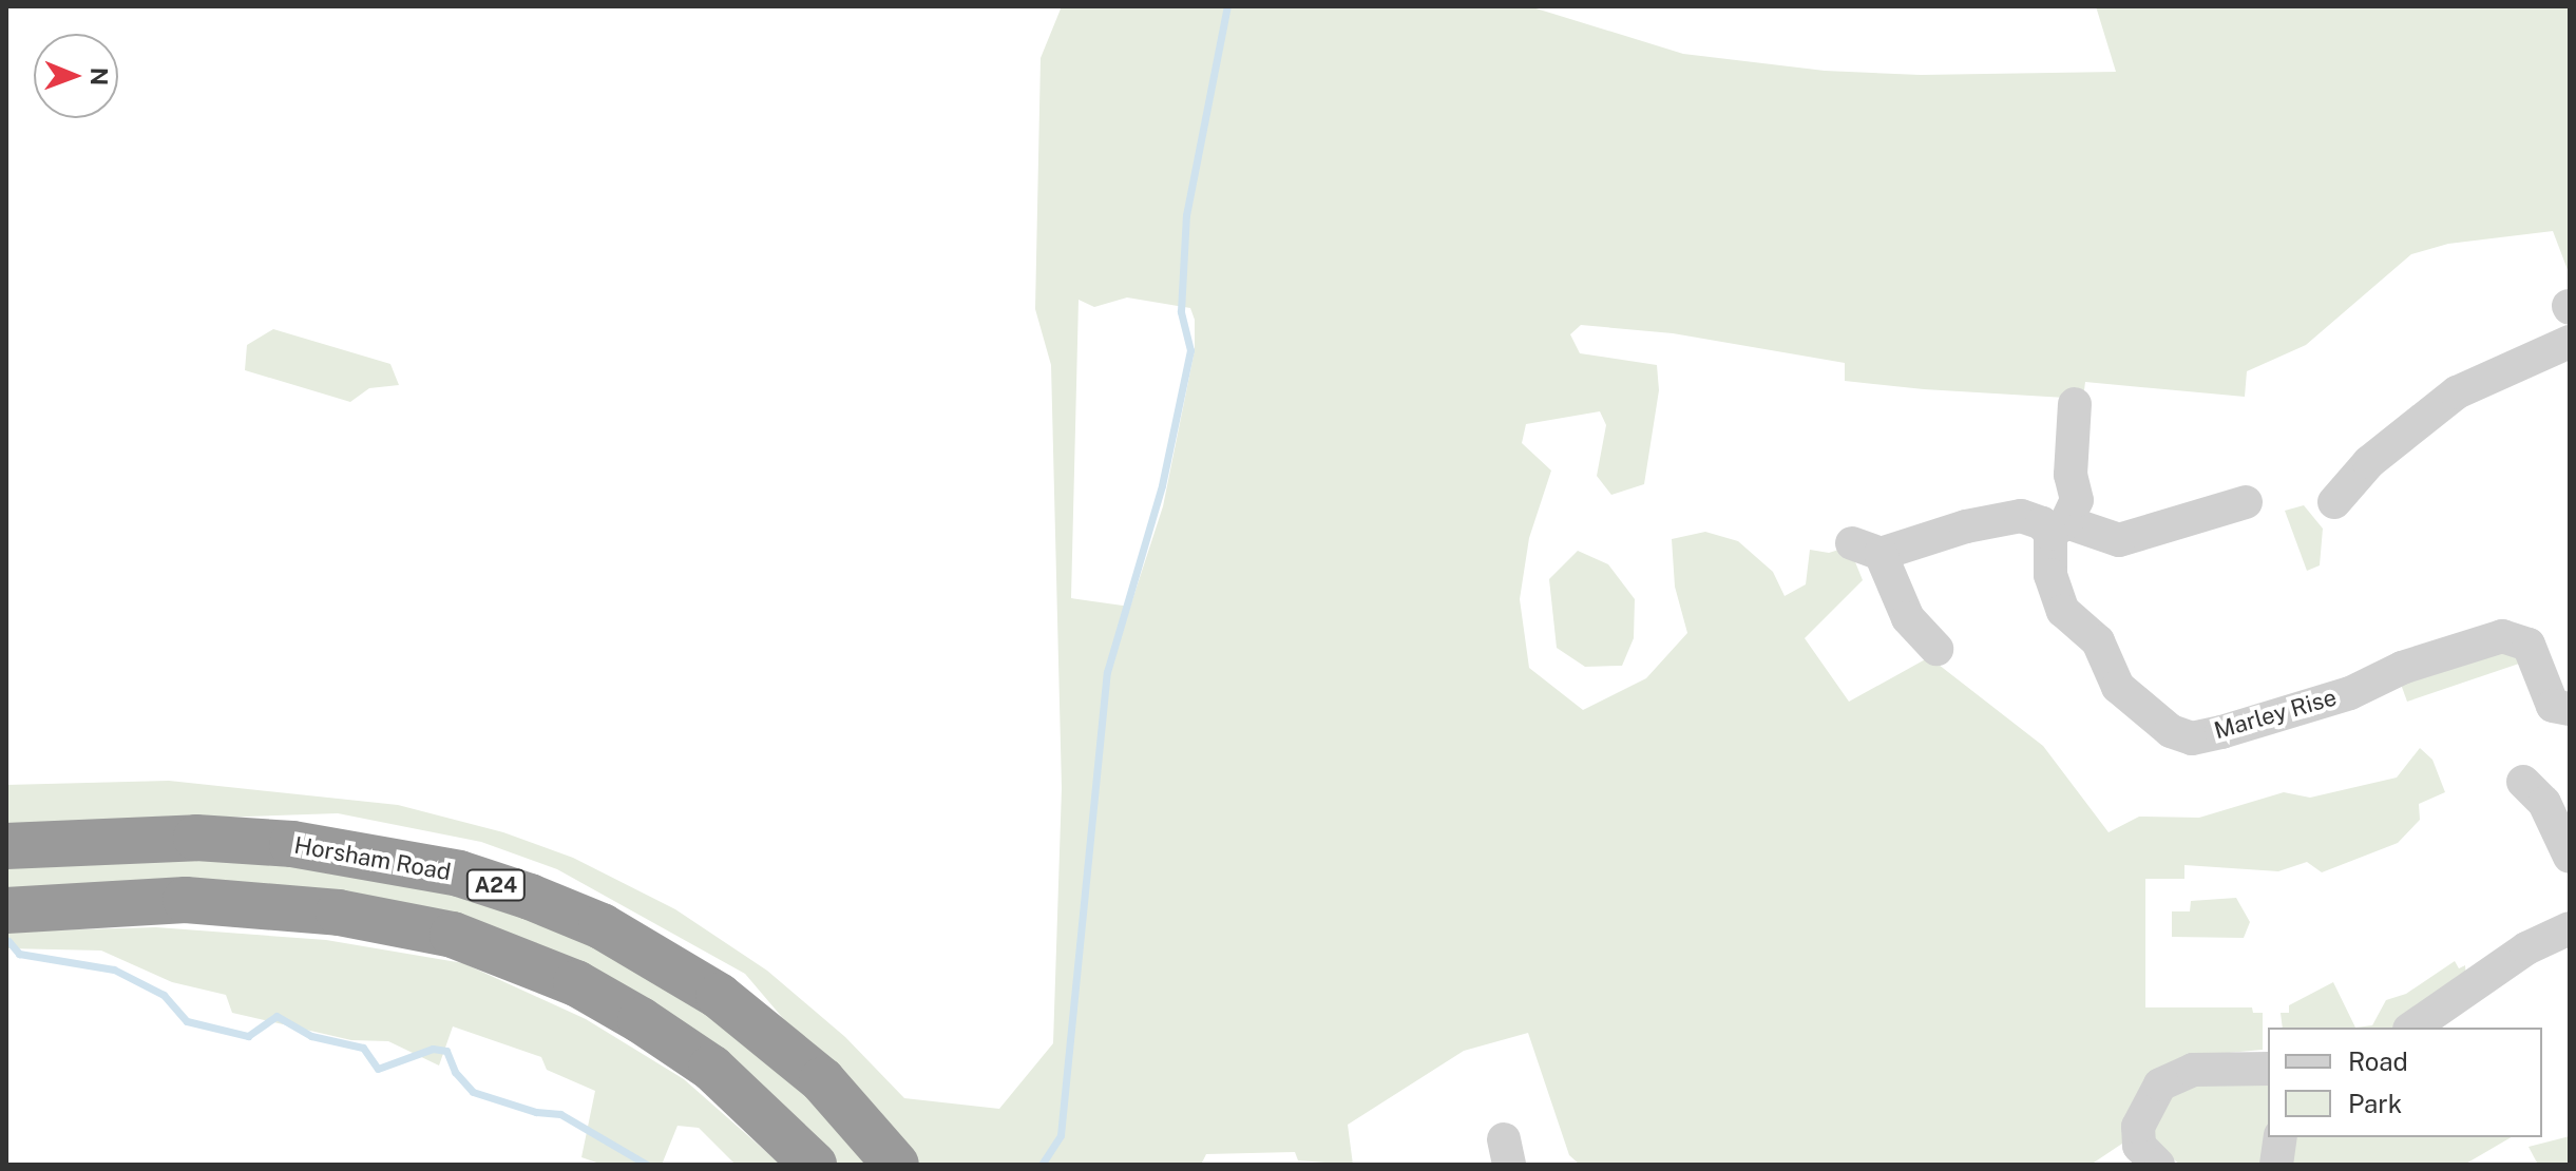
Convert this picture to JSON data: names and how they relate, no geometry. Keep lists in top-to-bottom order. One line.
{"streets":{"highway":["Horsham Road","A24"],"street":["Marley Rise"]},"legend":["Road","Park"],"north":"right"}
